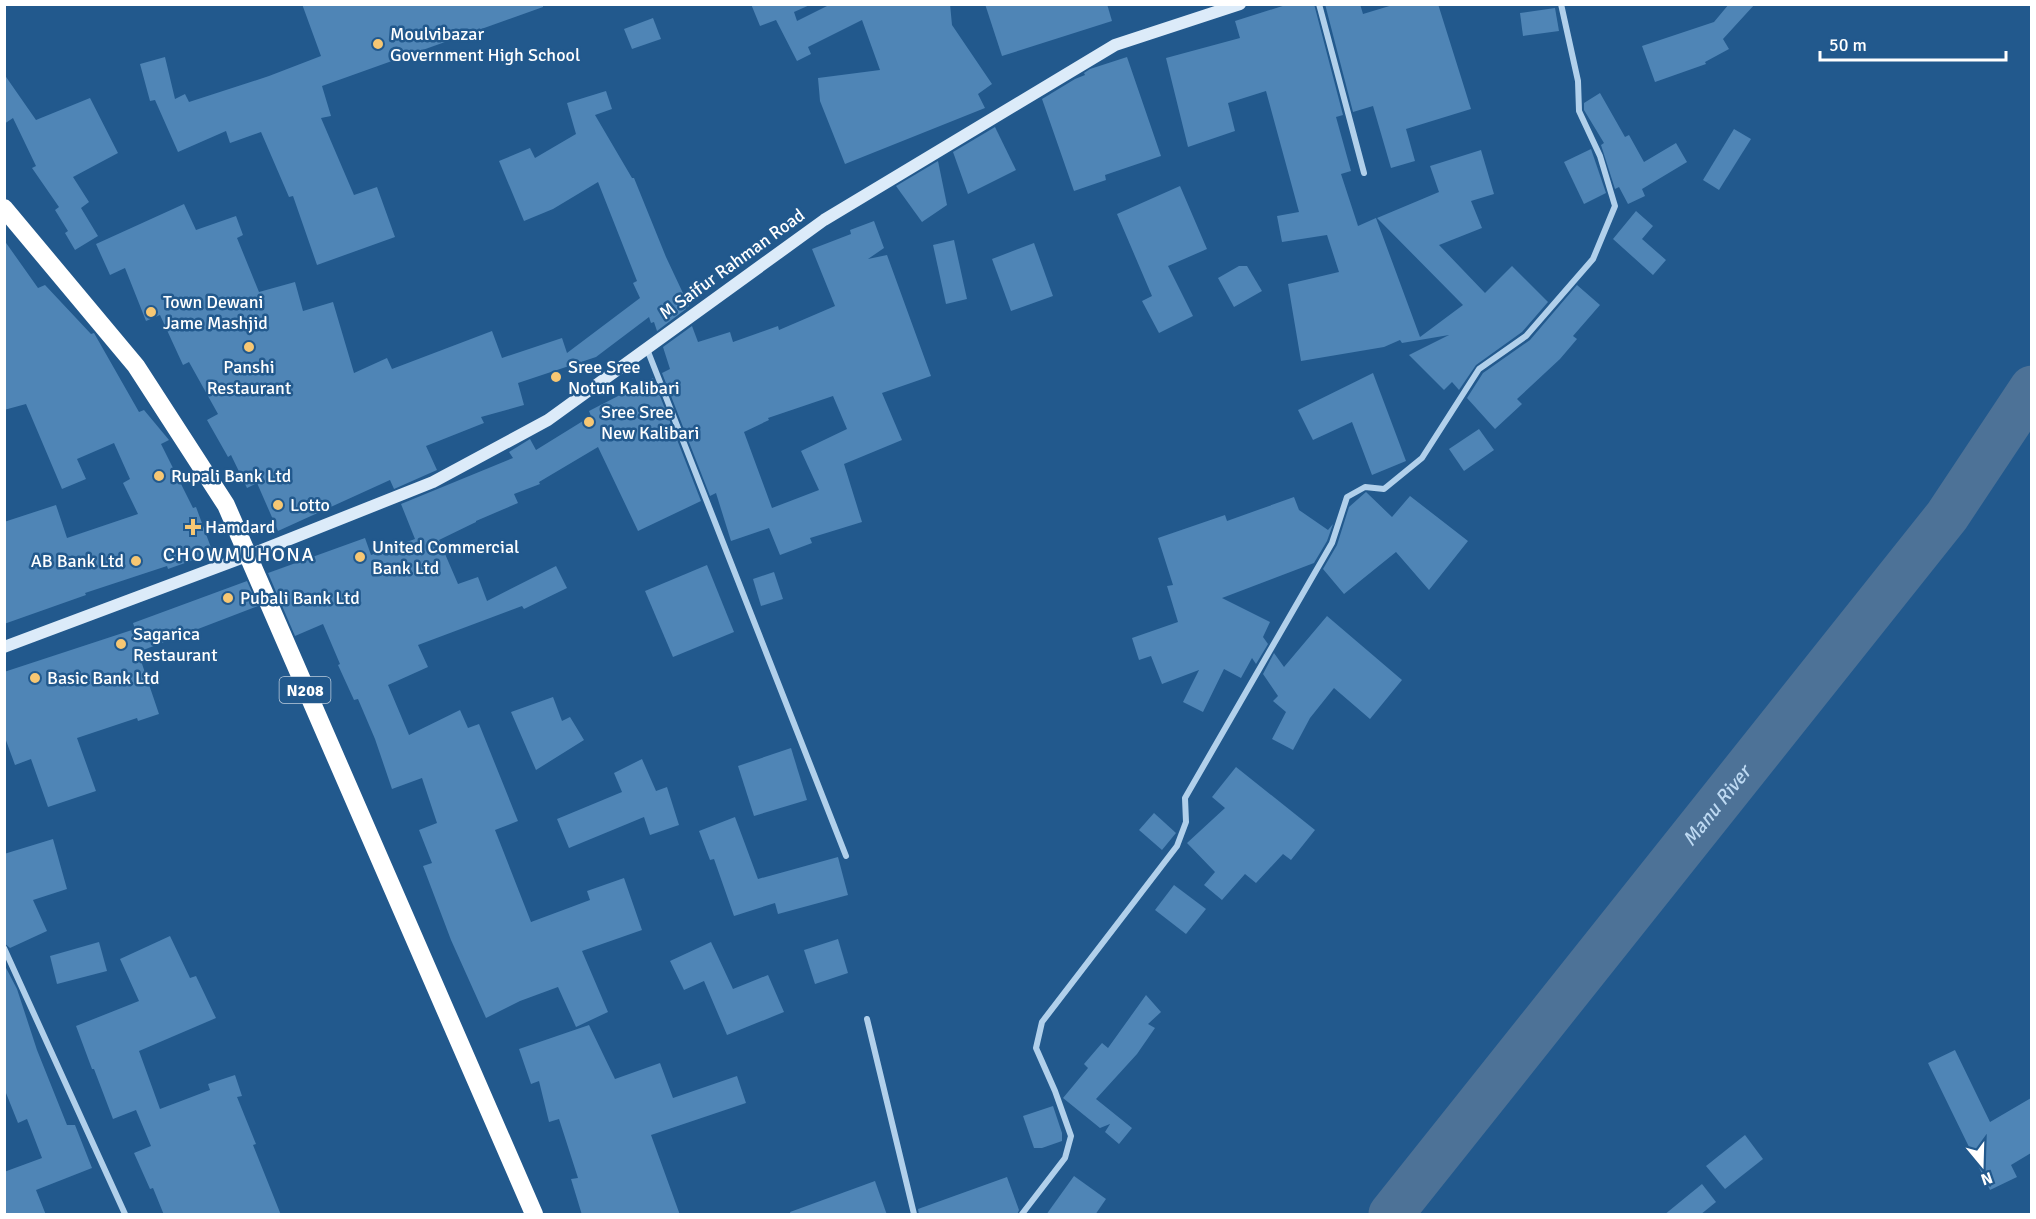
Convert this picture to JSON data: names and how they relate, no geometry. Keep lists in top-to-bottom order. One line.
{"streets":{"highway":["N208"],"main road":["M Saifur Rahman Road"]},"crossings":[["M Saifur Rahman Road","N208"]],"districts":["CHOWMUHONA"],"water":["Manu River"],"places":{"other":["Moulvibazar Government High School","Town Dewani Jame Mashjid","Panshi Restaurant","Sree Sree Notun Kalibari","Sree Sree New Kalibari","Rupali Bank Ltd","Lotto","United Commercial Bank Ltd","AB Bank Ltd","Pubali Bank Ltd","Sagarica Restaurant","Basic Bank Ltd"],"health":["Hamdard"]},"scale_bar":"50 m","north":"bottom"}
